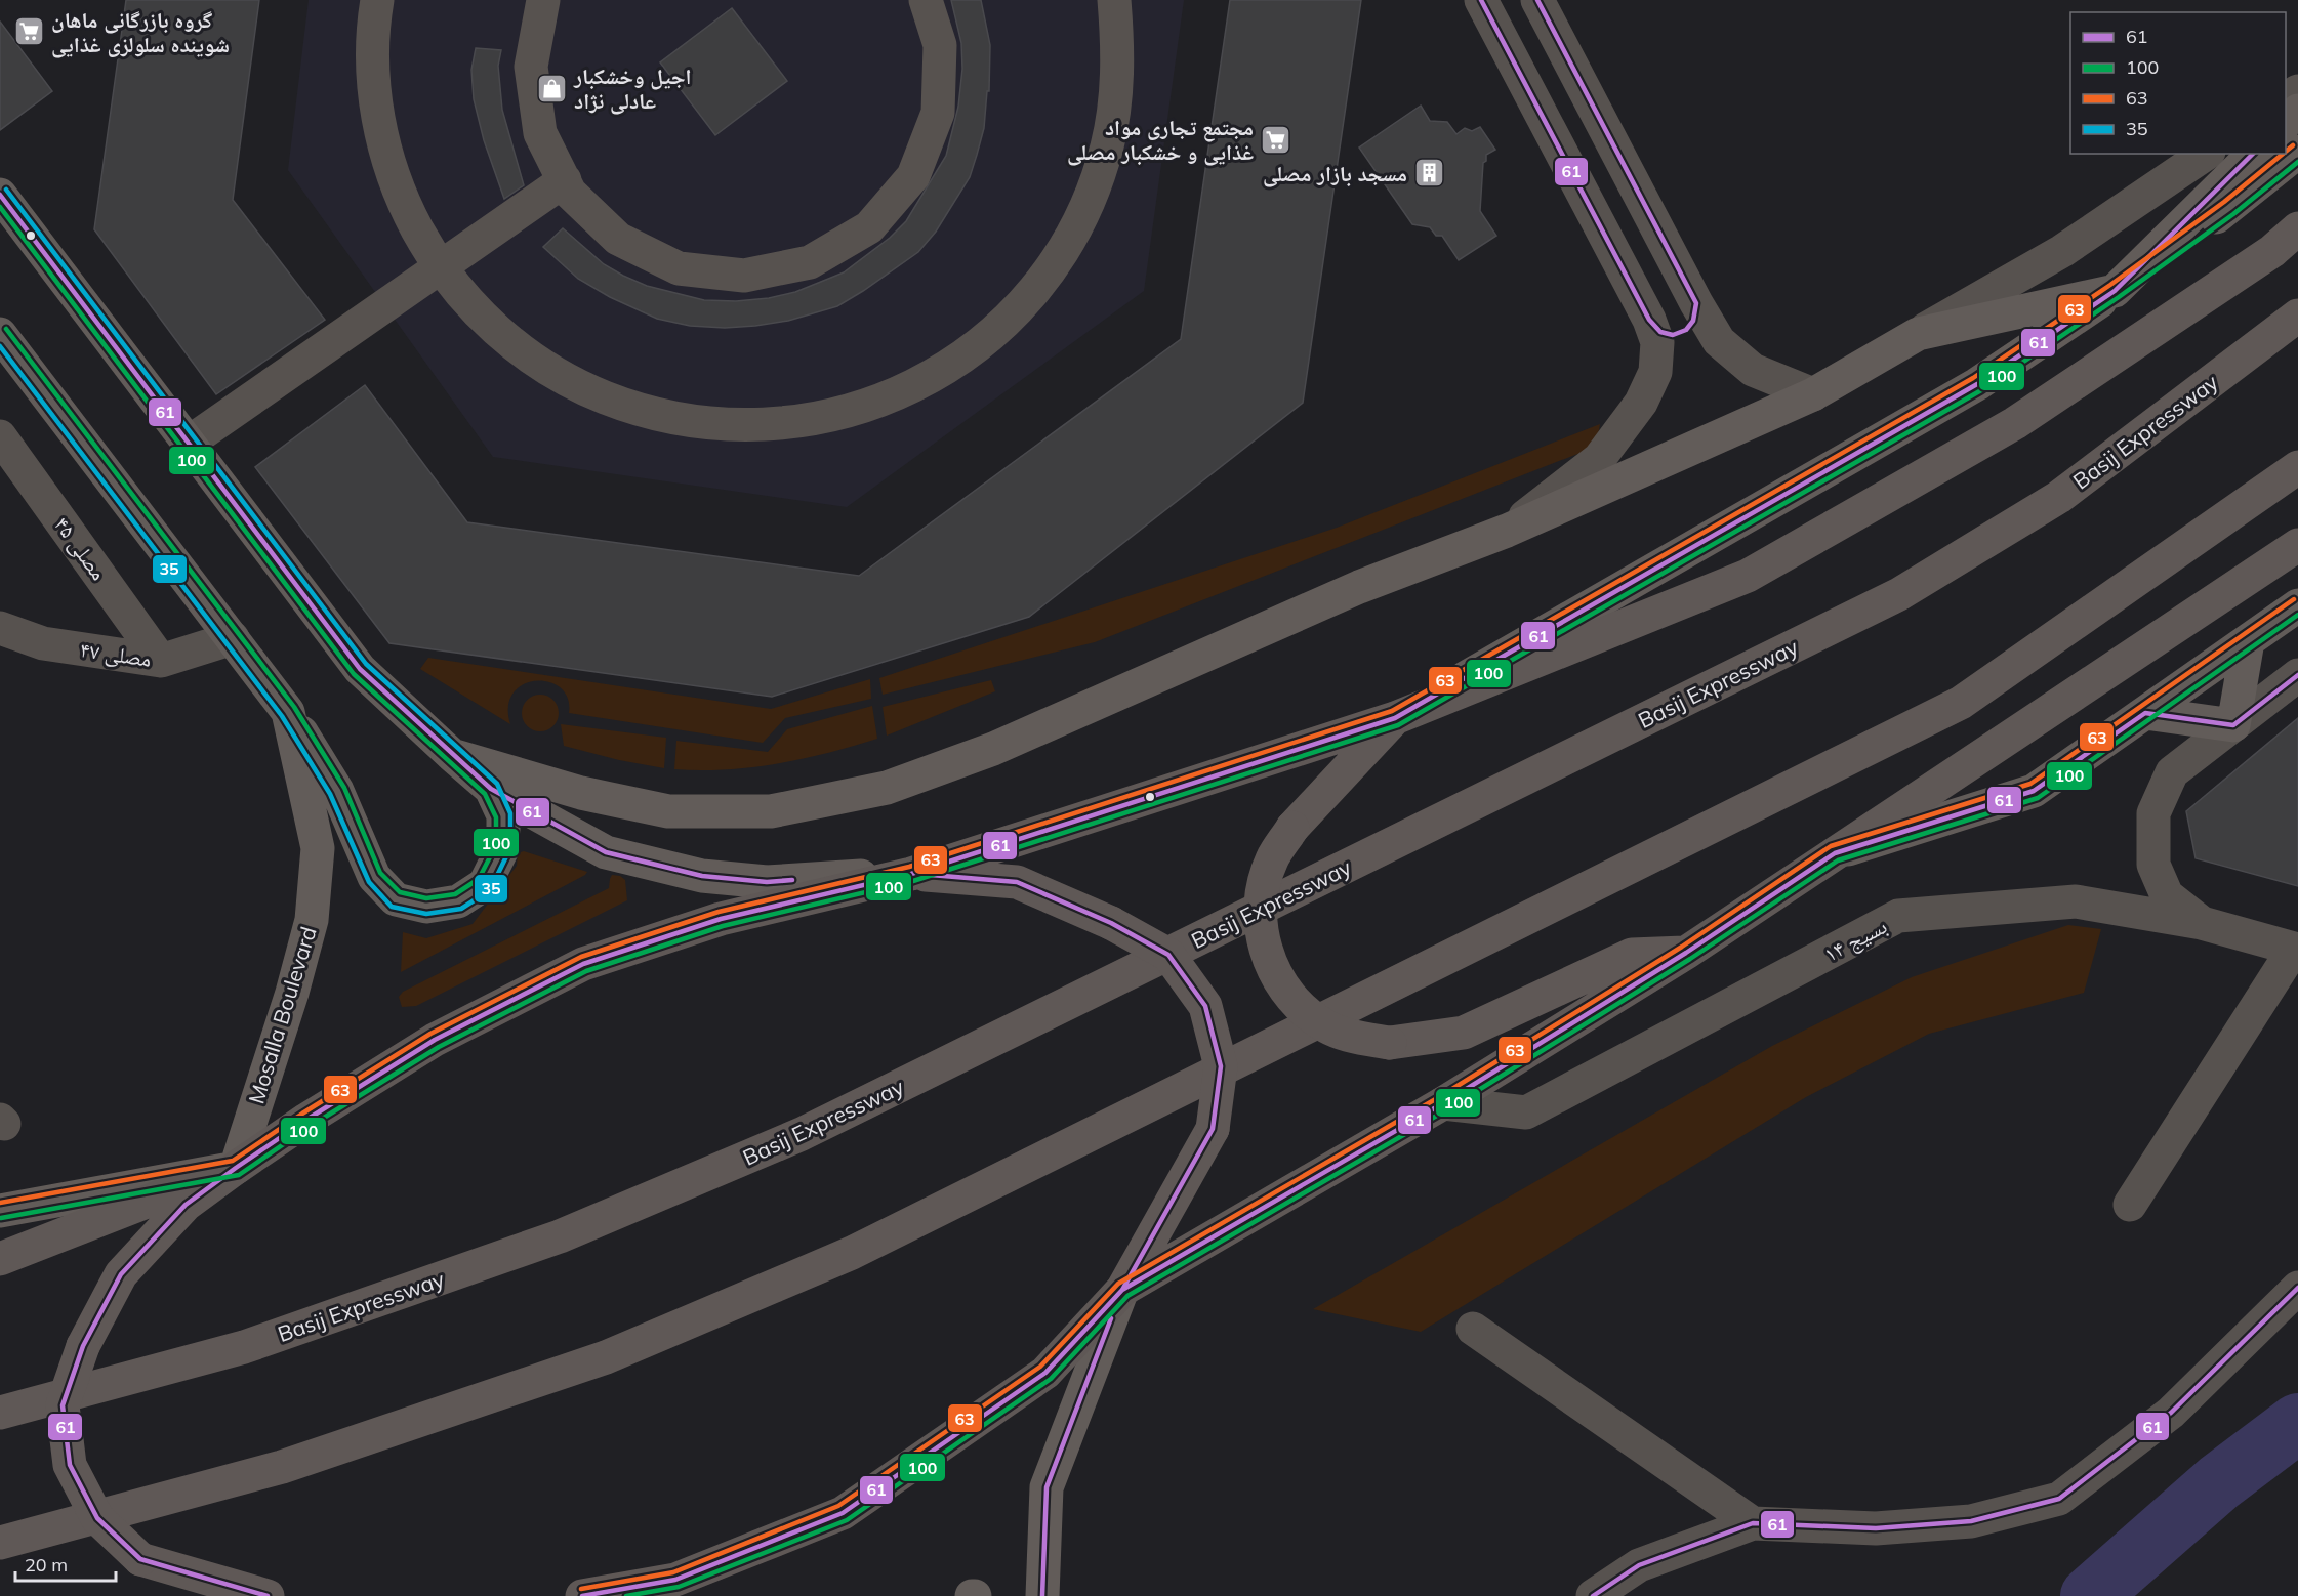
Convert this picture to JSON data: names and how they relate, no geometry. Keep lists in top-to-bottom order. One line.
{"streets":{"highway":["Basij Expressway"],"main road":["Mosalla Boulevard"],"street":["مصلی ۴۵","مصلی ۴۷","بسیج ۱۴"]},"crossings":[["مصلی ۴۵","مصلی ۴۷"],["مصلی ۴۷","Mosalla Boulevard"]],"places":{"supermarket":["گروه بازرگانی ماهان شوینده سلولزی غذایی","مجتمع تجاری مواد غذایی و خشکبار مصلی"],"shop":["اجیل وخشکبار عادلی نژاد"],"building":["مسجد بازار مصلی"]},"lines":["transit line 61","transit line 63","transit line 100","transit line 35"],"legend":["61","100","63","35"],"scale_bar":"20 m"}
